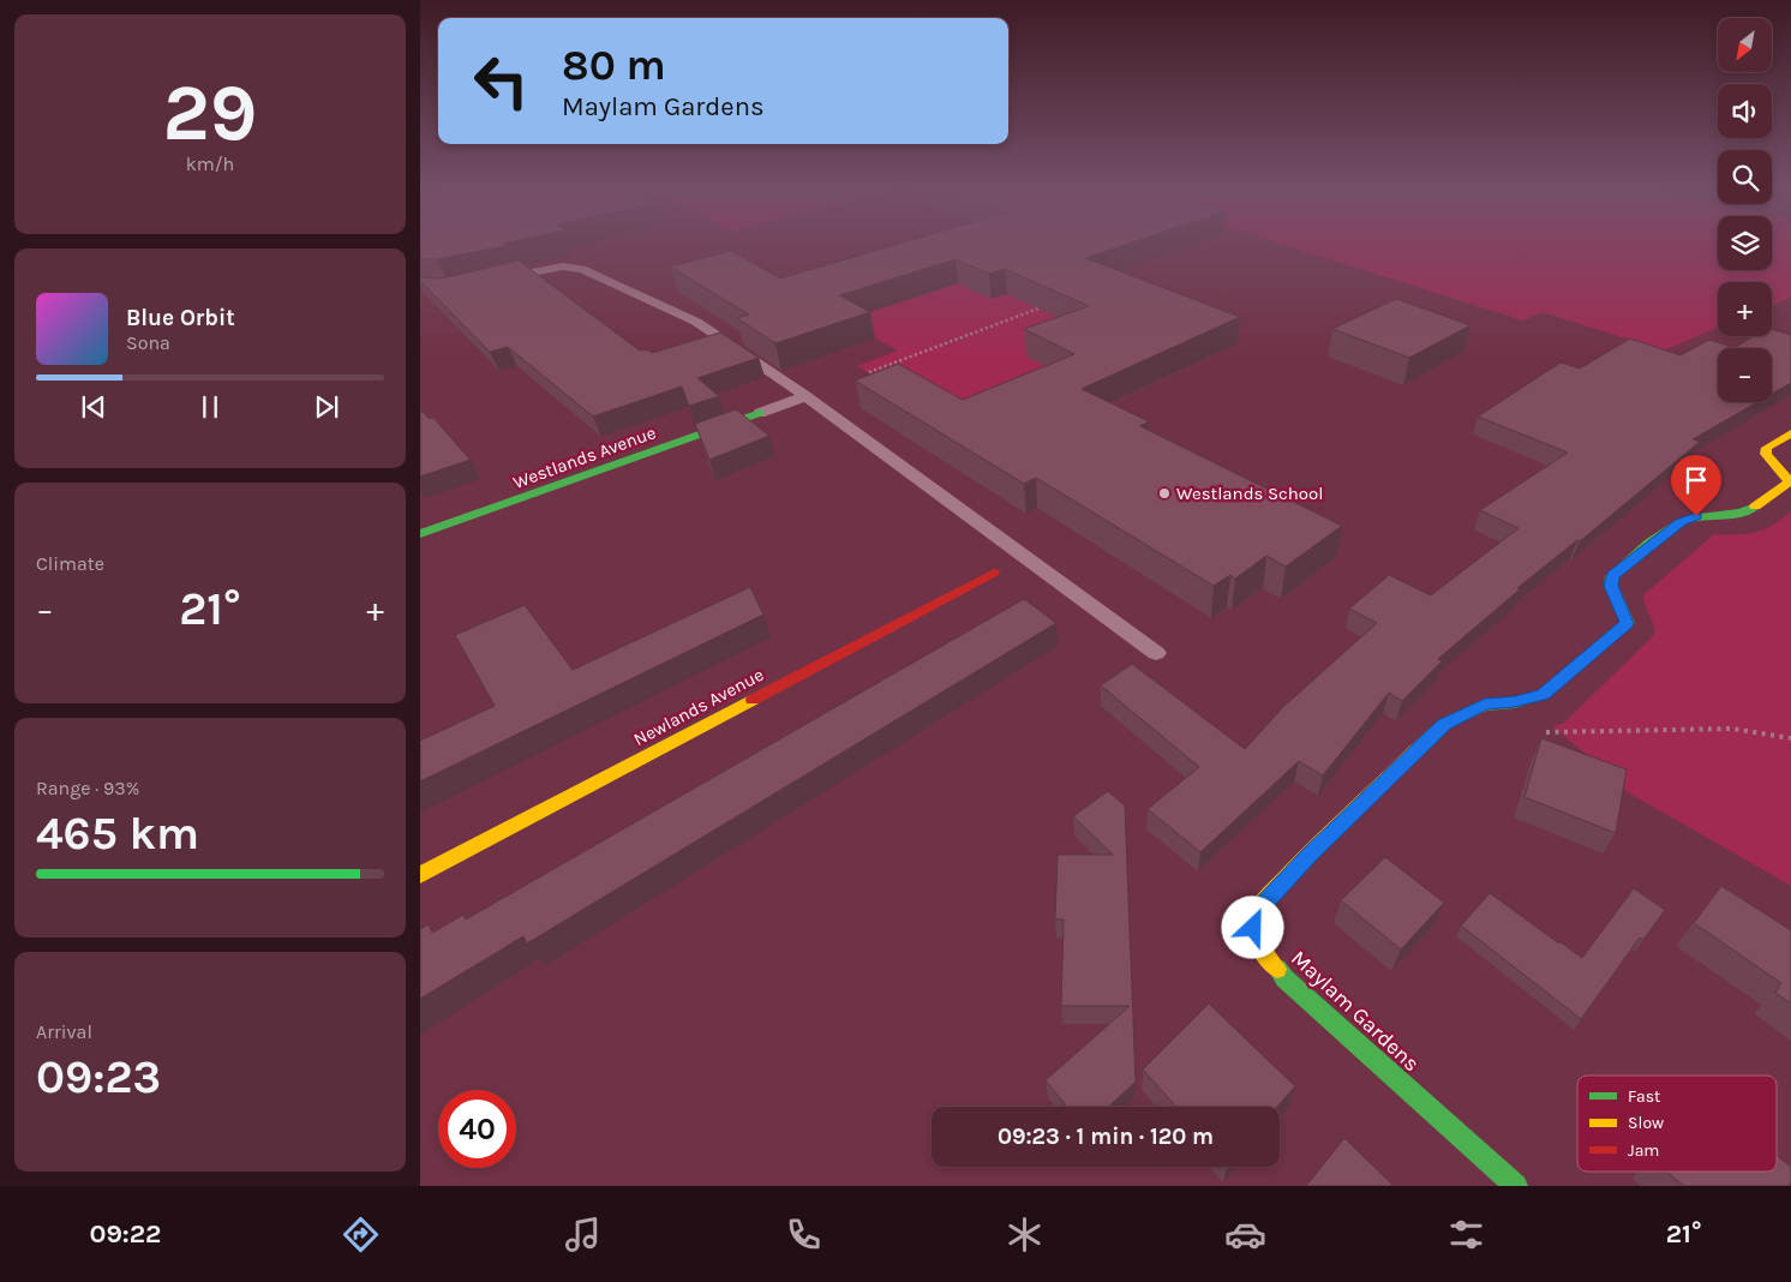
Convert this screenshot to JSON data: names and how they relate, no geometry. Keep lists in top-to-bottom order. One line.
{"streets":{"street":["Westlands Avenue","Newlands Avenue","Maylam Gardens"]},"places":["Westlands School"],"legend":["Fast","Slow","Jam"],"north":"bottom left","page":{"tile":[["29","km/h"],"Climate",["Range · 93%","465 km"],["Arrival","09:23"]],"map_buttons":["+","−"],"turn":["80 m","Maylam Gardens"],"song":["Blue Orbit","Sona"],"heat":["−","21°","+"],"limit":"40","trip":"09:23 · 1 min · 120 m","tabs":["09:22","21°"]}}
